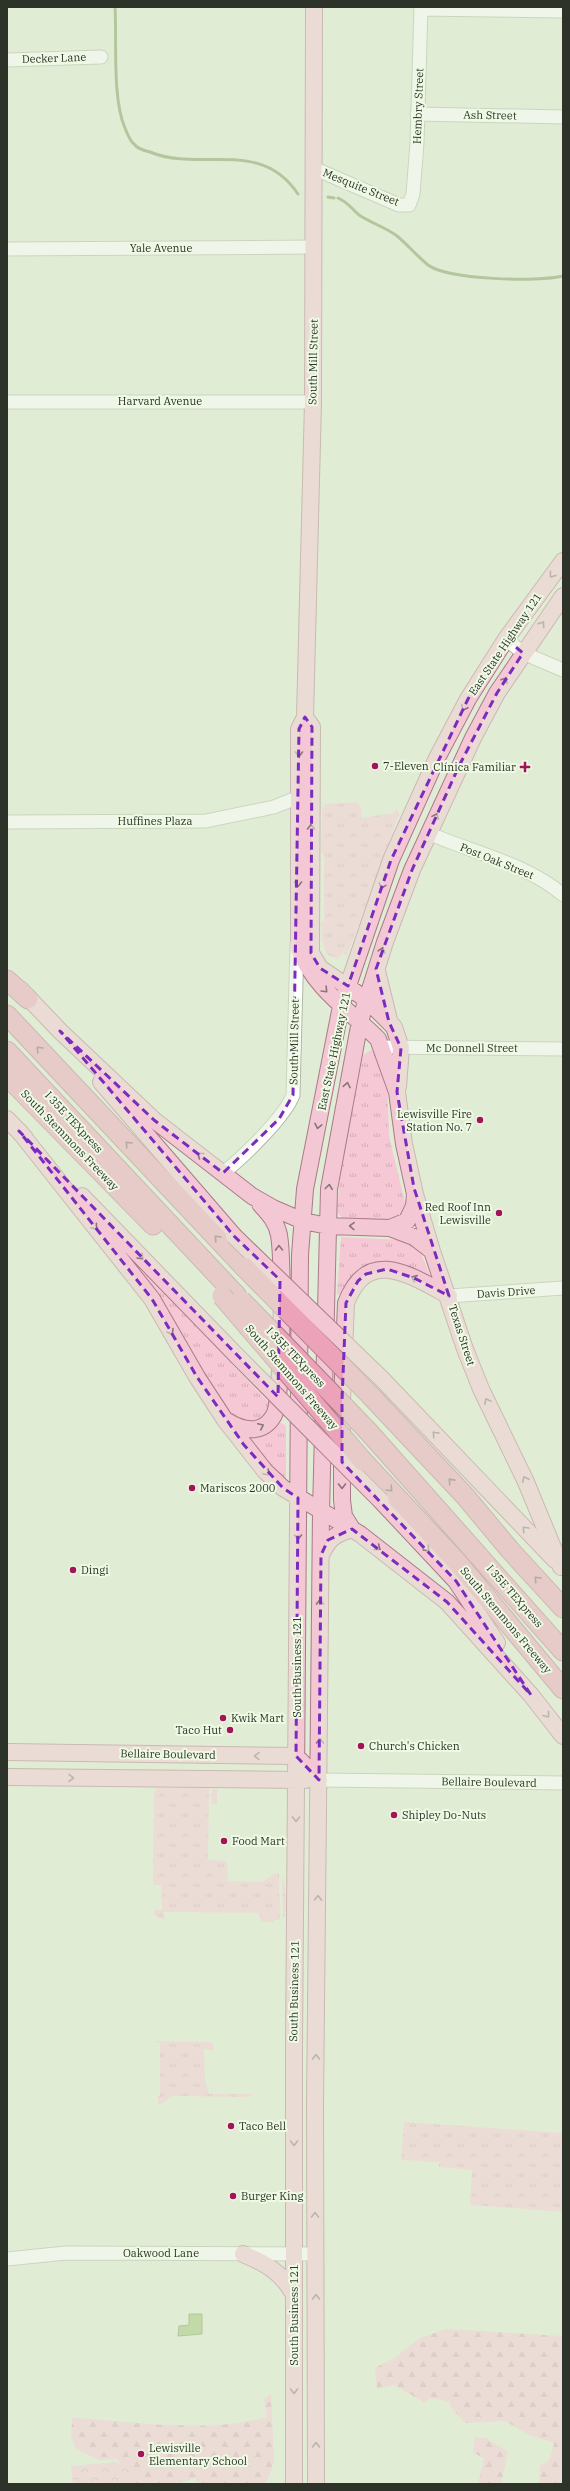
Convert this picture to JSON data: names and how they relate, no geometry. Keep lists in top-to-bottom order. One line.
{"streets":{"highway":["I 35E TEXpress","South Stemmons Freeway"],"main road":["South Mill Street","East State Highway 121","Texas Street","South Business 121","Bellaire Boulevard"],"street":["Decker Lane","Hembry Street","Ash Street","Mesquite Street","Yale Avenue","Harvard Avenue","Huffines Plaza","Post Oak Street","Mc Donnell Street","Davis Drive","Oakwood Lane"]},"crossings":[["Hembry Street","Ash Street"],["Hembry Street","Mesquite Street"],["Mesquite Street","South Mill Street"],["Yale Avenue","South Mill Street"],["South Mill Street","Harvard Avenue"],["South Mill Street","East State Highway 121"],["South Mill Street","Huffines Plaza"],["South Mill Street","Texas Street"],["East State Highway 121","Post Oak Street"],["East State Highway 121","South Stemmons Freeway"],["East State Highway 121","Texas Street"],["East State Highway 121","South Business 121"],["Mc Donnell Street","Texas Street"],["I 35E TEXpress","South Stemmons Freeway"],["South Stemmons Freeway","South Business 121"],["Davis Drive","Texas Street"],["South Business 121","Bellaire Boulevard"],["South Business 121","Oakwood Lane"]],"places":{"other":["7-Eleven","Lewisville Fire Station No. 7","Red Roof Inn Lewisville","Mariscos 2000","Dingi","Kwik Mart","Taco Hut","Church's Chicken","Shipley Do-Nuts","Food Mart","Taco Bell","Burger King","Lewisville Elementary School"],"health":["Clínica Familiar"]}}
